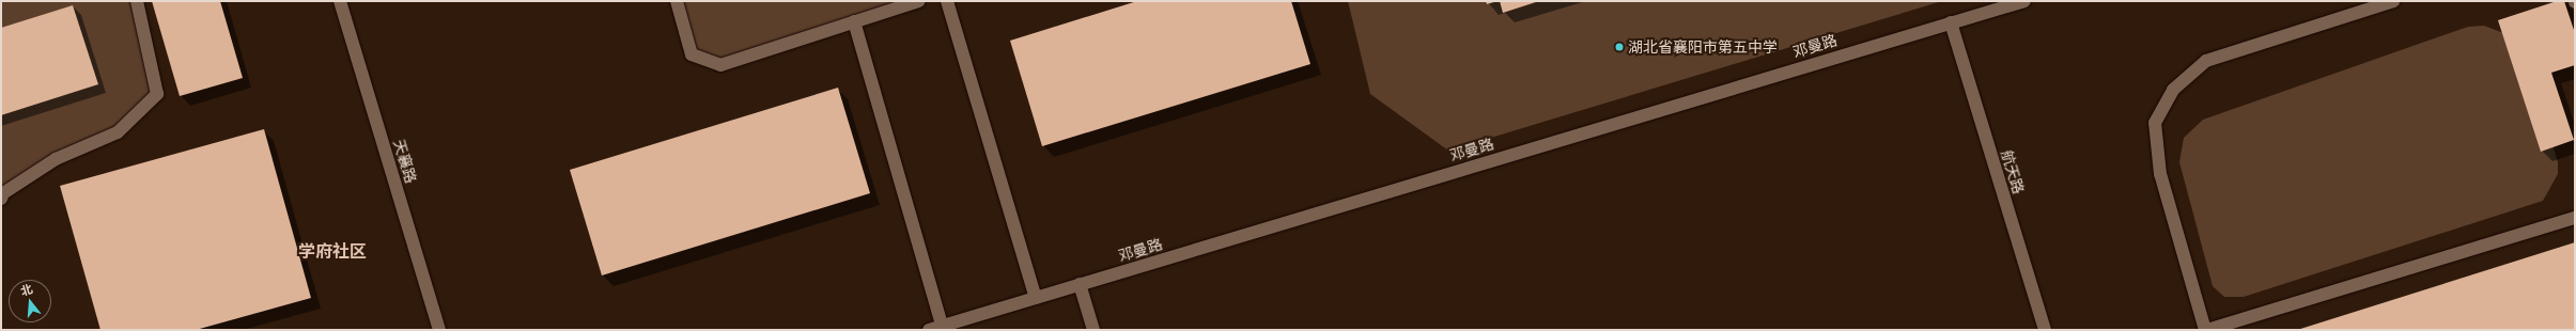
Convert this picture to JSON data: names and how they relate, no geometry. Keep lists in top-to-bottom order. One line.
{"streets":{"street":["邓曼路","天襄路","航天路"]},"crossings":[["邓曼路","航天路"]],"districts":["学府社区"],"places":["湖北省襄阳市第五中学"],"north":"top"}
